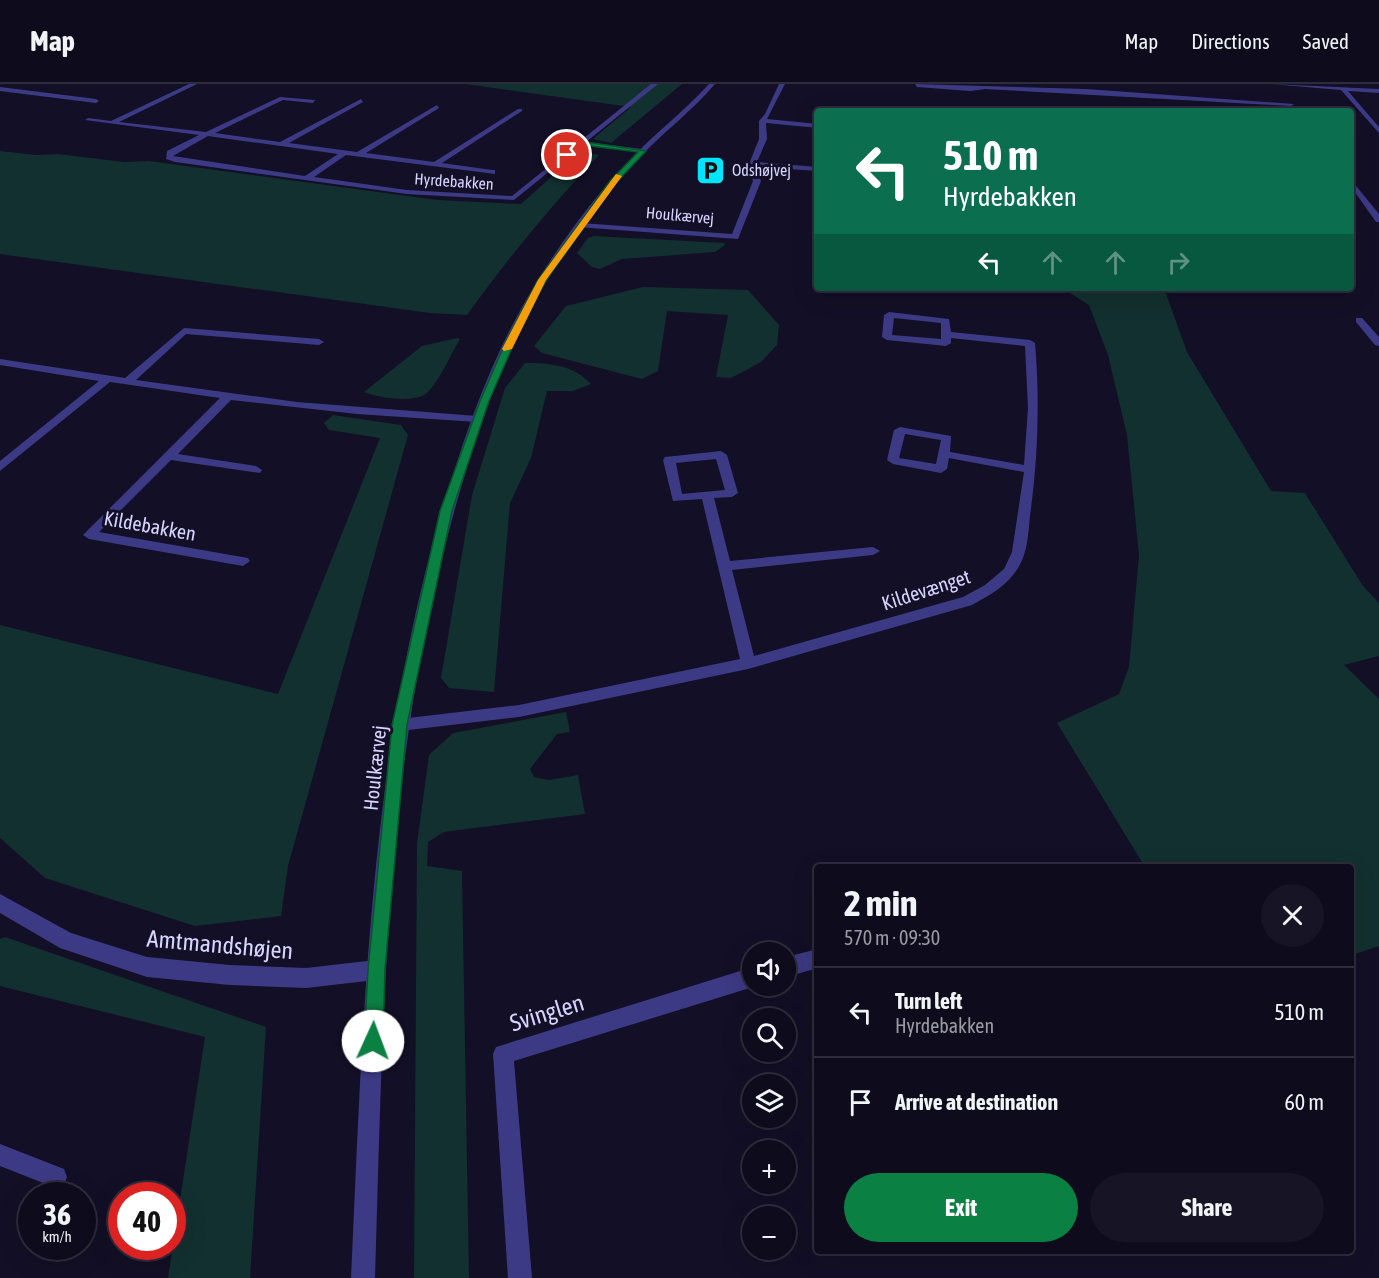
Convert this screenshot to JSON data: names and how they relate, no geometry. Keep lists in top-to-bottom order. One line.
{"streets":{"street":["Hyrdebakken","Houlkærvej","Kildebakken","Kildevænget","Amtmandshøjen","Svinglen"]},"crossings":[["Houlkærvej","Kildevænget"],["Houlkærvej","Amtmandshøjen"]],"places":{"parking":["Odshøjvej"]},"page":{"header":"Map","nav":["Map","Directions","Saved"],"turn":["510 m","Hyrdebakken"],"heading":["2 min","570 m · 09:30"],"map_buttons":["+","−"],"list":[{"name":"Turn left","note":"Hyrdebakken","value":"510 m"},{"name":"Arrive at destination","value":"60 m"}],"buttons":["Exit","Share"],"speed":"36 km/h","limit":"40"}}
